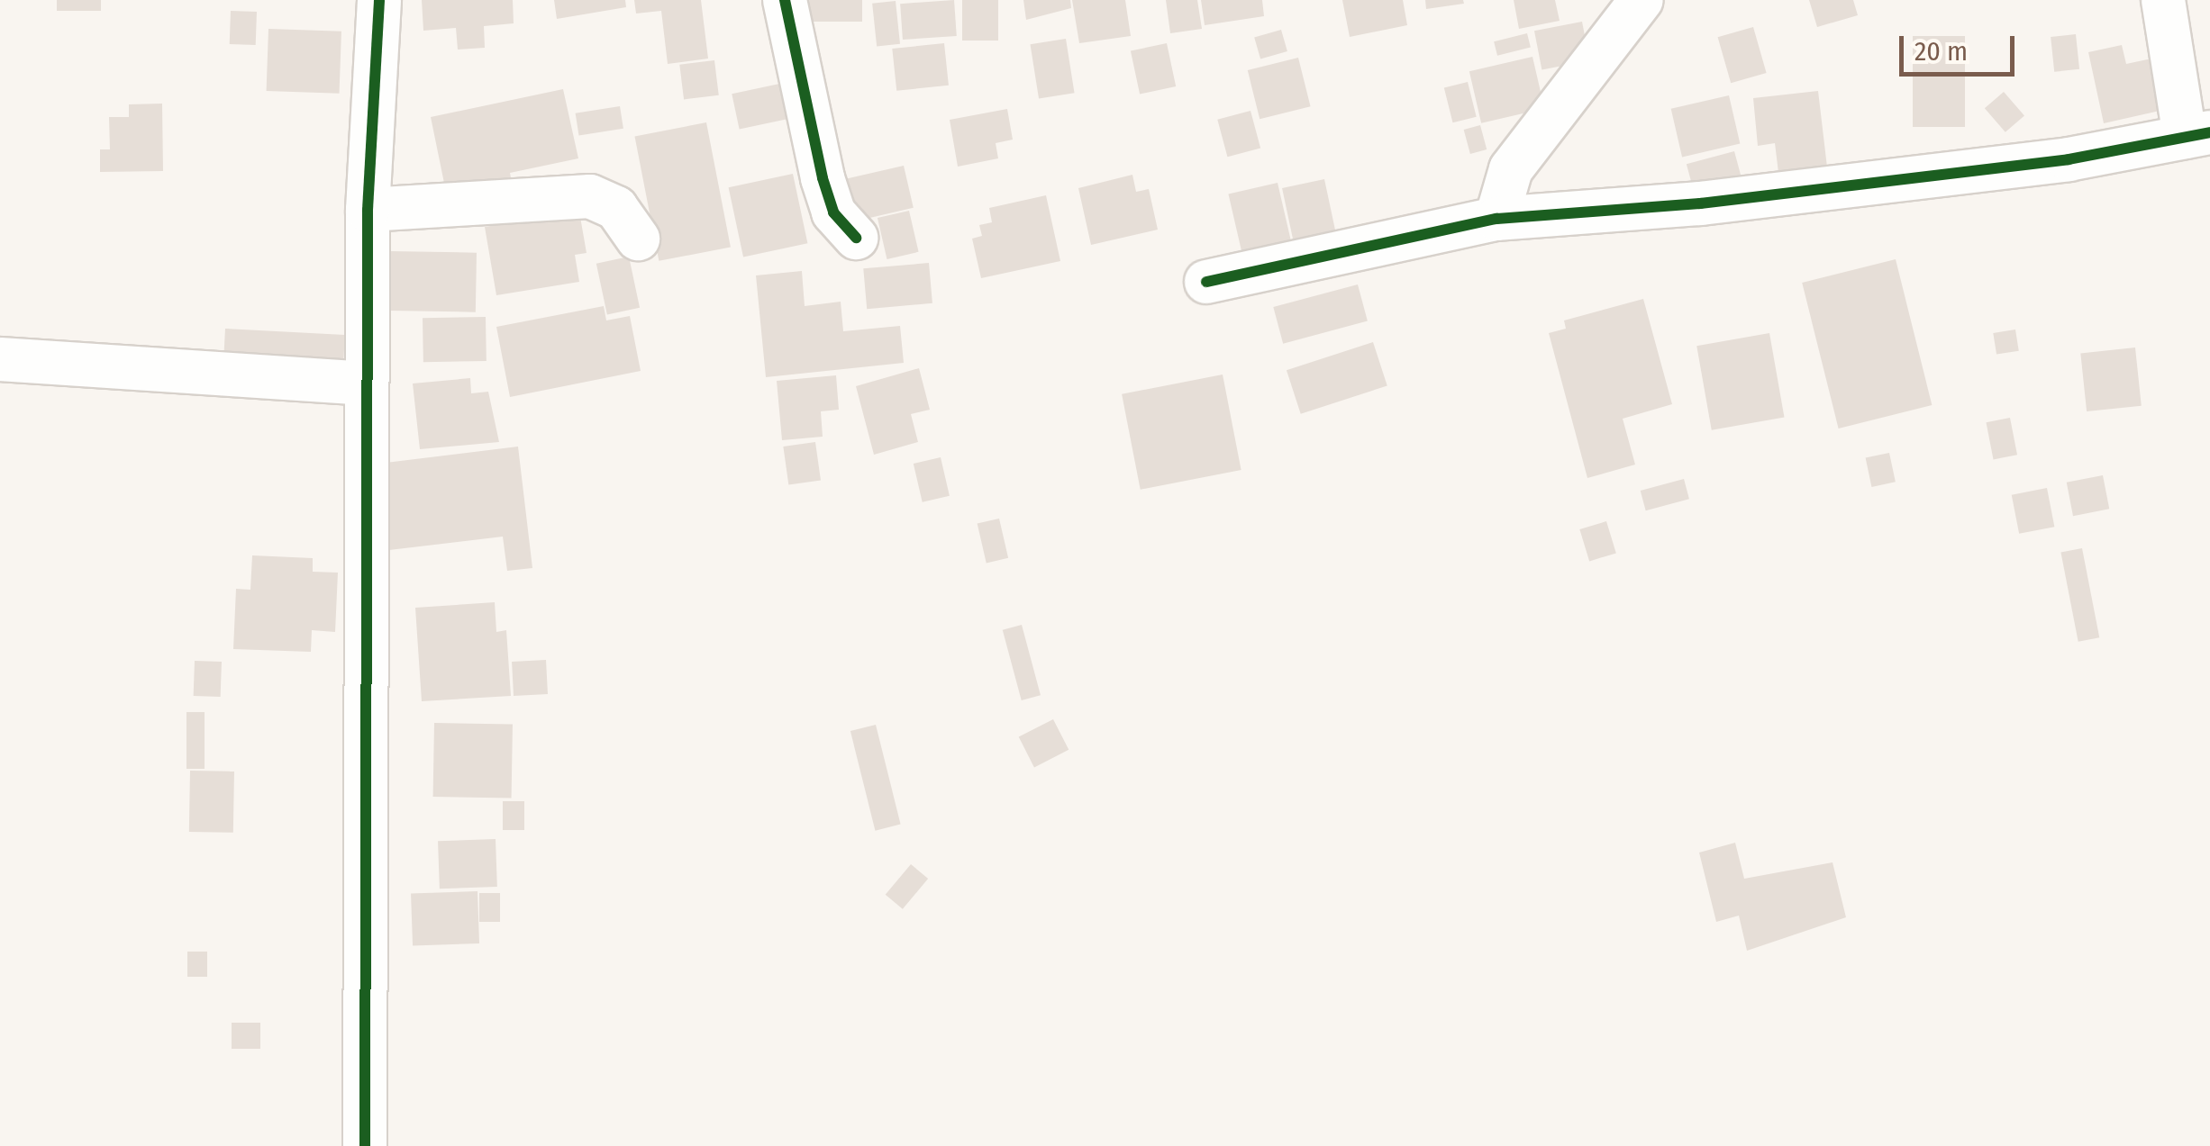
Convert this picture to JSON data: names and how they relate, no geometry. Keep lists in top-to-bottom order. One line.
{"scale_bar":"20 m"}
